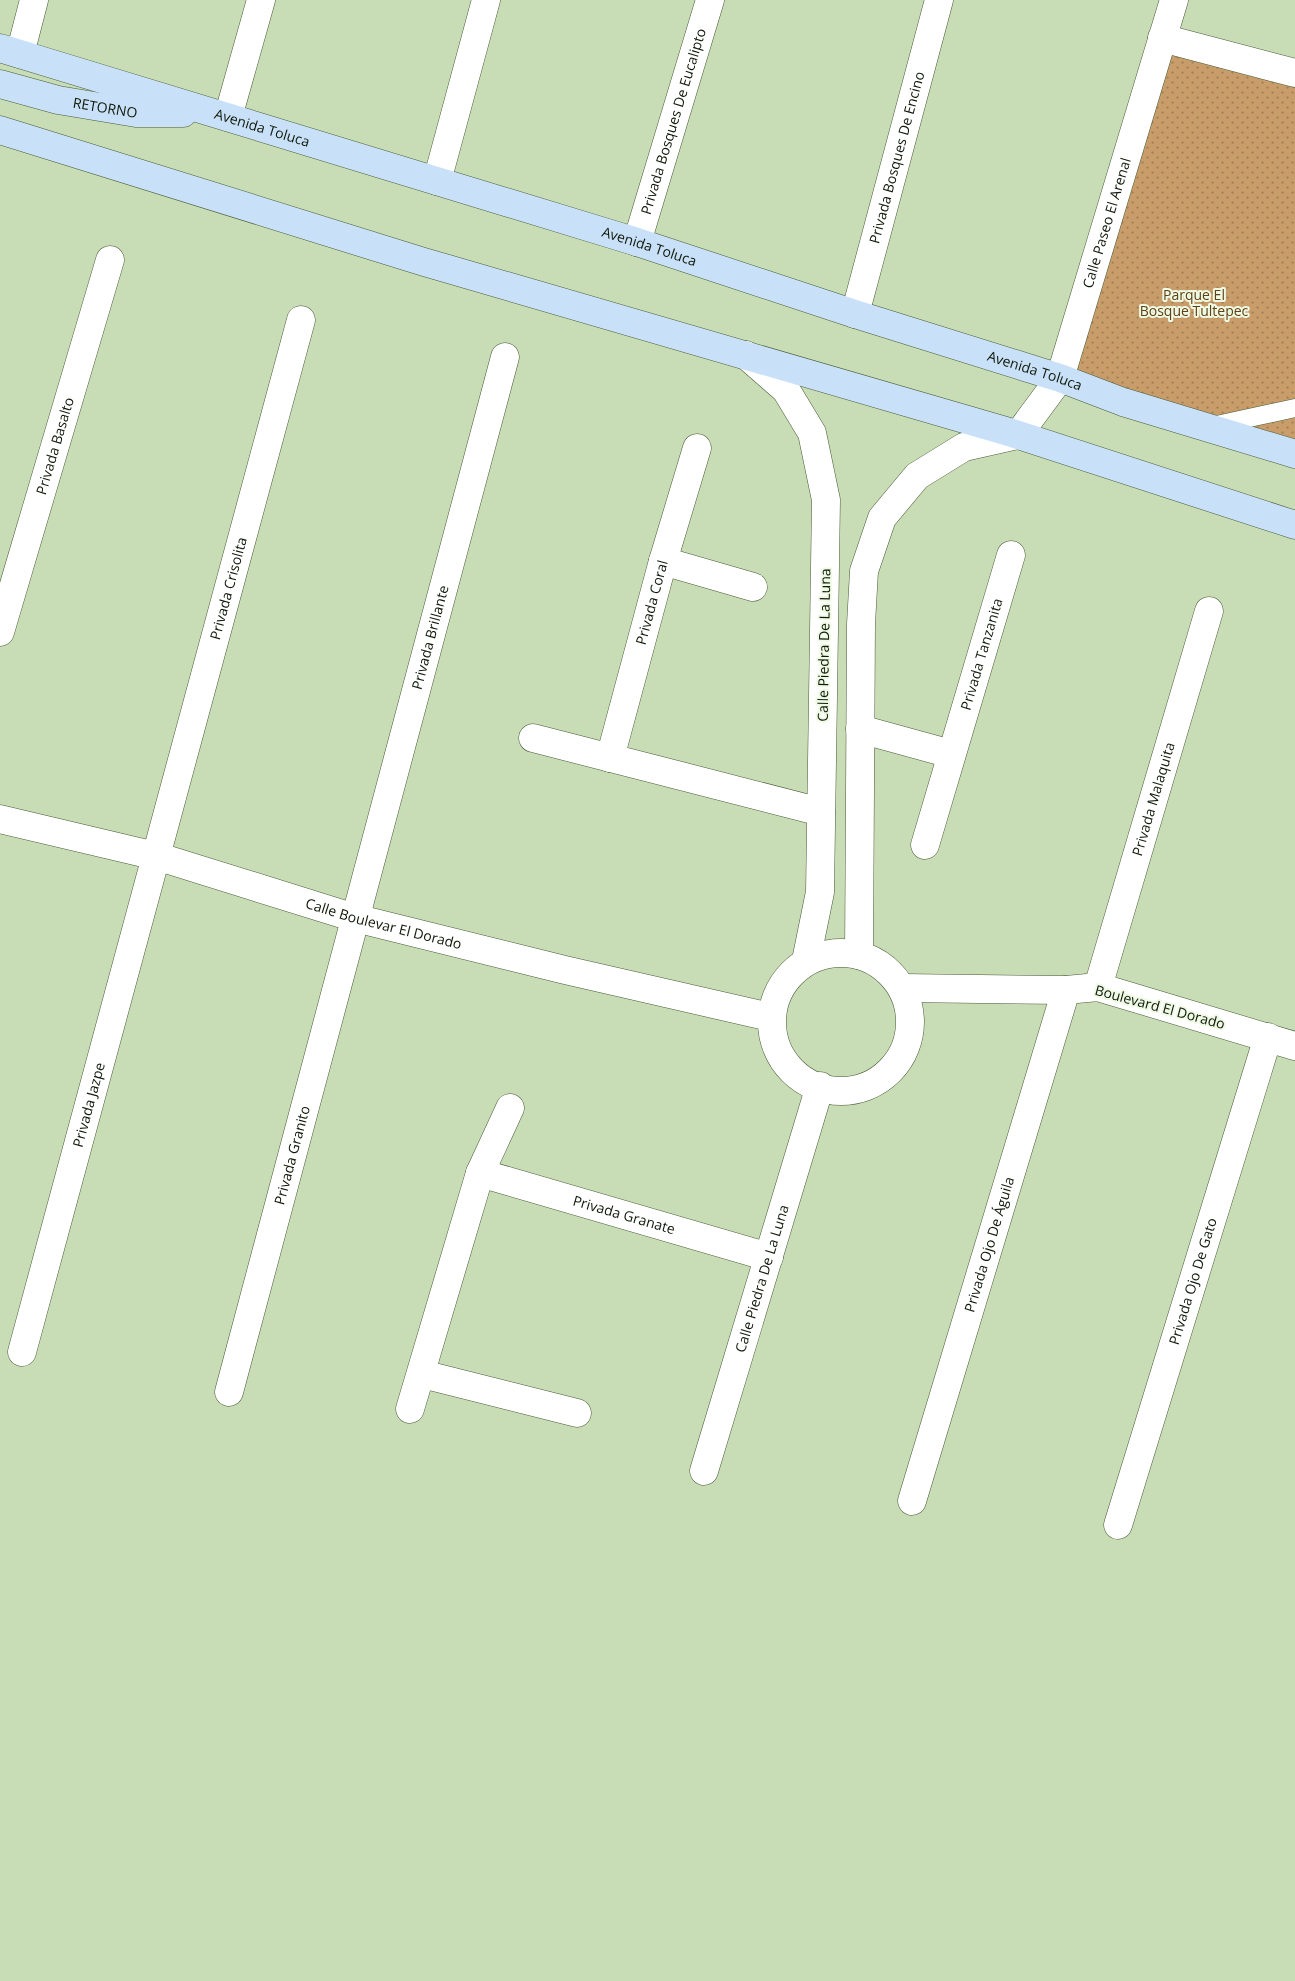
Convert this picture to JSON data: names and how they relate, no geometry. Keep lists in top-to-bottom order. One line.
{"streets":{"main road":["RETORNO","Avenida Toluca"],"street":["Privada Bosques De Eucalipto","Privada Bosques De Encino","Calle Paseo El Arenal","Privada Basalto","Privada Crisolita","Privada Coral","Privada Brillante","Calle Piedra De La Luna","Privada Tanzanita","Privada Malaquita","Calle Boulevar El Dorado","Boulevard El Dorado","Privada Jazpe","Privada Granito","Privada Granate","Privada Ojo De Águila","Privada Ojo De Gato"]},"crossings":[["RETORNO","Avenida Toluca"],["Privada Bosques De Eucalipto","Avenida Toluca"],["Avenida Toluca","Privada Bosques De Encino"],["Avenida Toluca","Calle Paseo El Arenal"],["Privada Crisolita","Calle Boulevar El Dorado"],["Privada Crisolita","Privada Jazpe"],["Privada Brillante","Calle Boulevar El Dorado"],["Privada Brillante","Privada Granito"],["Calle Piedra De La Luna","Calle Boulevar El Dorado"],["Calle Piedra De La Luna","Boulevard El Dorado"],["Calle Piedra De La Luna","Privada Granate"],["Privada Malaquita","Boulevard El Dorado"],["Calle Boulevar El Dorado","Boulevard El Dorado"],["Calle Boulevar El Dorado","Privada Jazpe"],["Calle Boulevar El Dorado","Privada Granito"],["Boulevard El Dorado","Privada Ojo De Águila"],["Boulevard El Dorado","Privada Ojo De Gato"]],"parks":["Parque El Bosque Tultepec"]}
